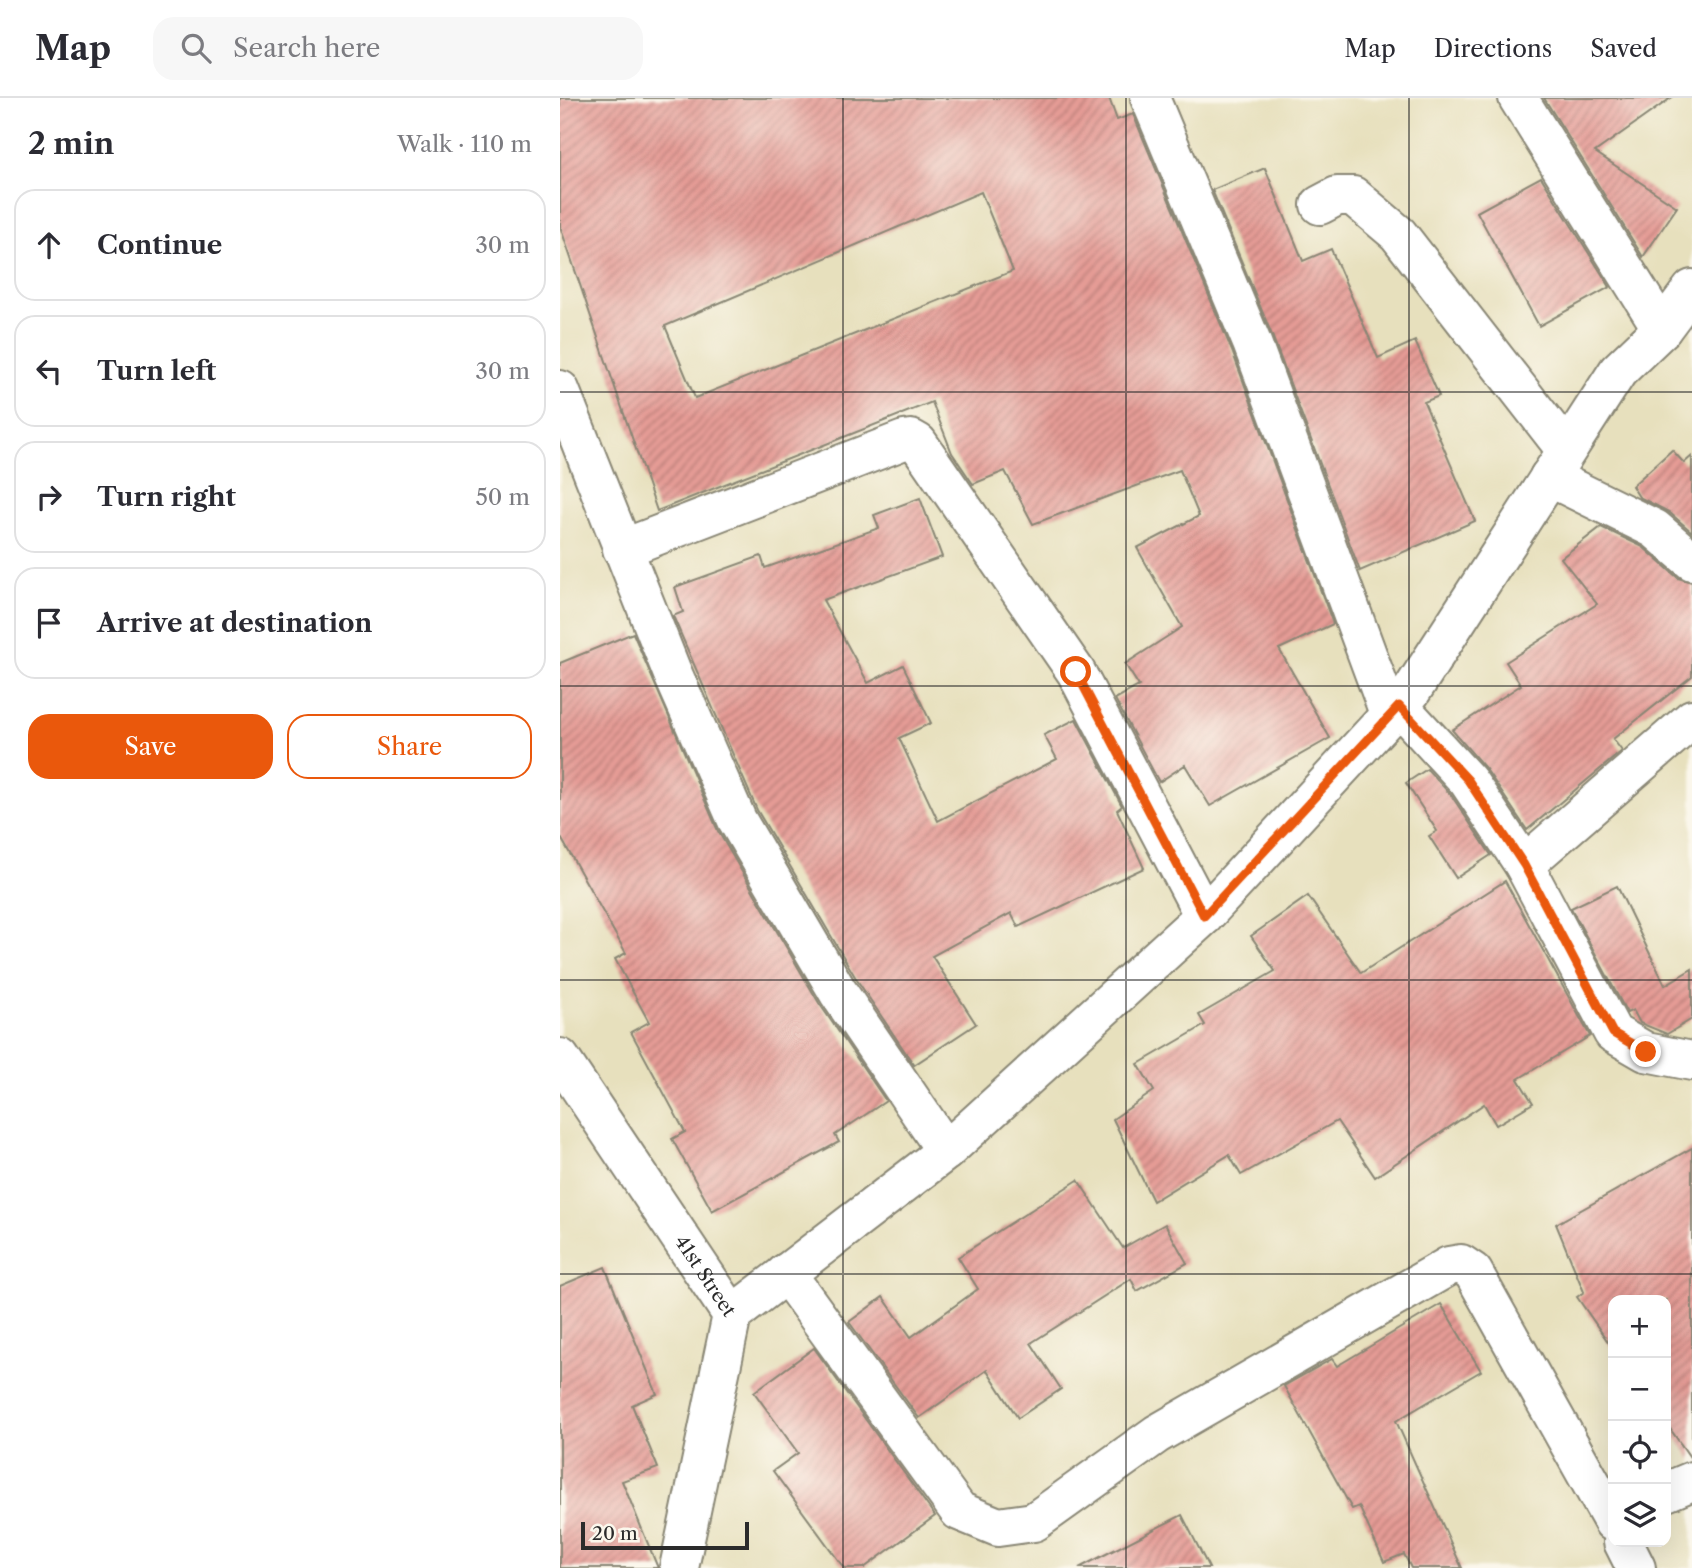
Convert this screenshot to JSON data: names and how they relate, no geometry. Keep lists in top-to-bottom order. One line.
{"streets":{"street":["41st Street"]},"scale_bar":"20 m","page":{"header":"Map","search":"Search here","nav":["Map","Directions","Saved"],"heading":["2 min","Walk · 110 m"],"list":[["Continue","30 m"],["Turn left","30 m"],["Turn right","50 m"],"Arrive at destination"],"buttons":["Save","Share"],"map_buttons":["+","−"],"scale":"20 m"}}
